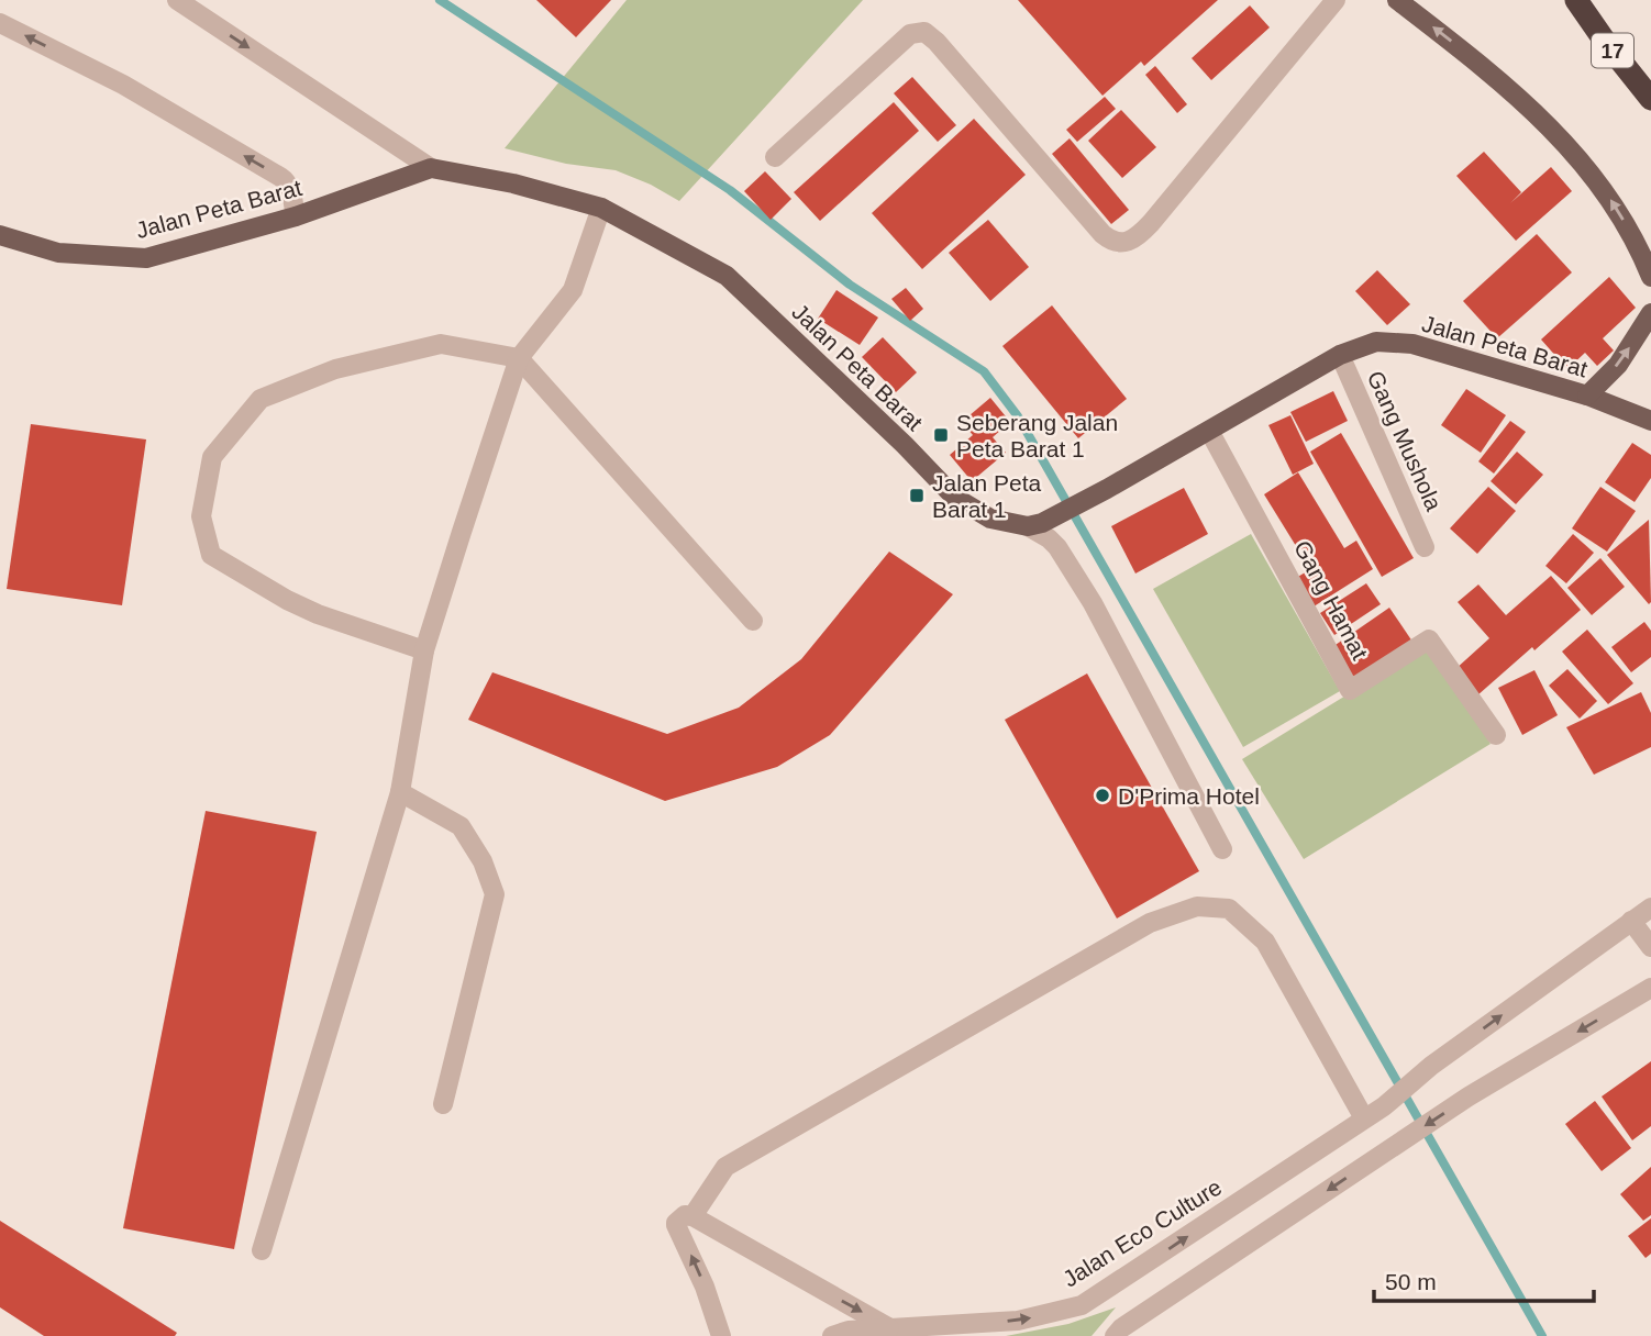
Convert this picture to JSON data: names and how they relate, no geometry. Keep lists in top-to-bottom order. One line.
{"streets":{"highway":["17"],"main road":["Jalan Peta Barat"],"street":["Gang Mushola","Gang Hamat","Jalan Eco Culture"]},"crossings":[["Jalan Peta Barat","Gang Mushola"],["Jalan Peta Barat","Gang Hamat"]],"places":{"transit":["Seberang Jalan Peta Barat 1","Jalan Peta Barat 1"],"other":["D'Prima Hotel"]},"scale_bar":"50 m"}
